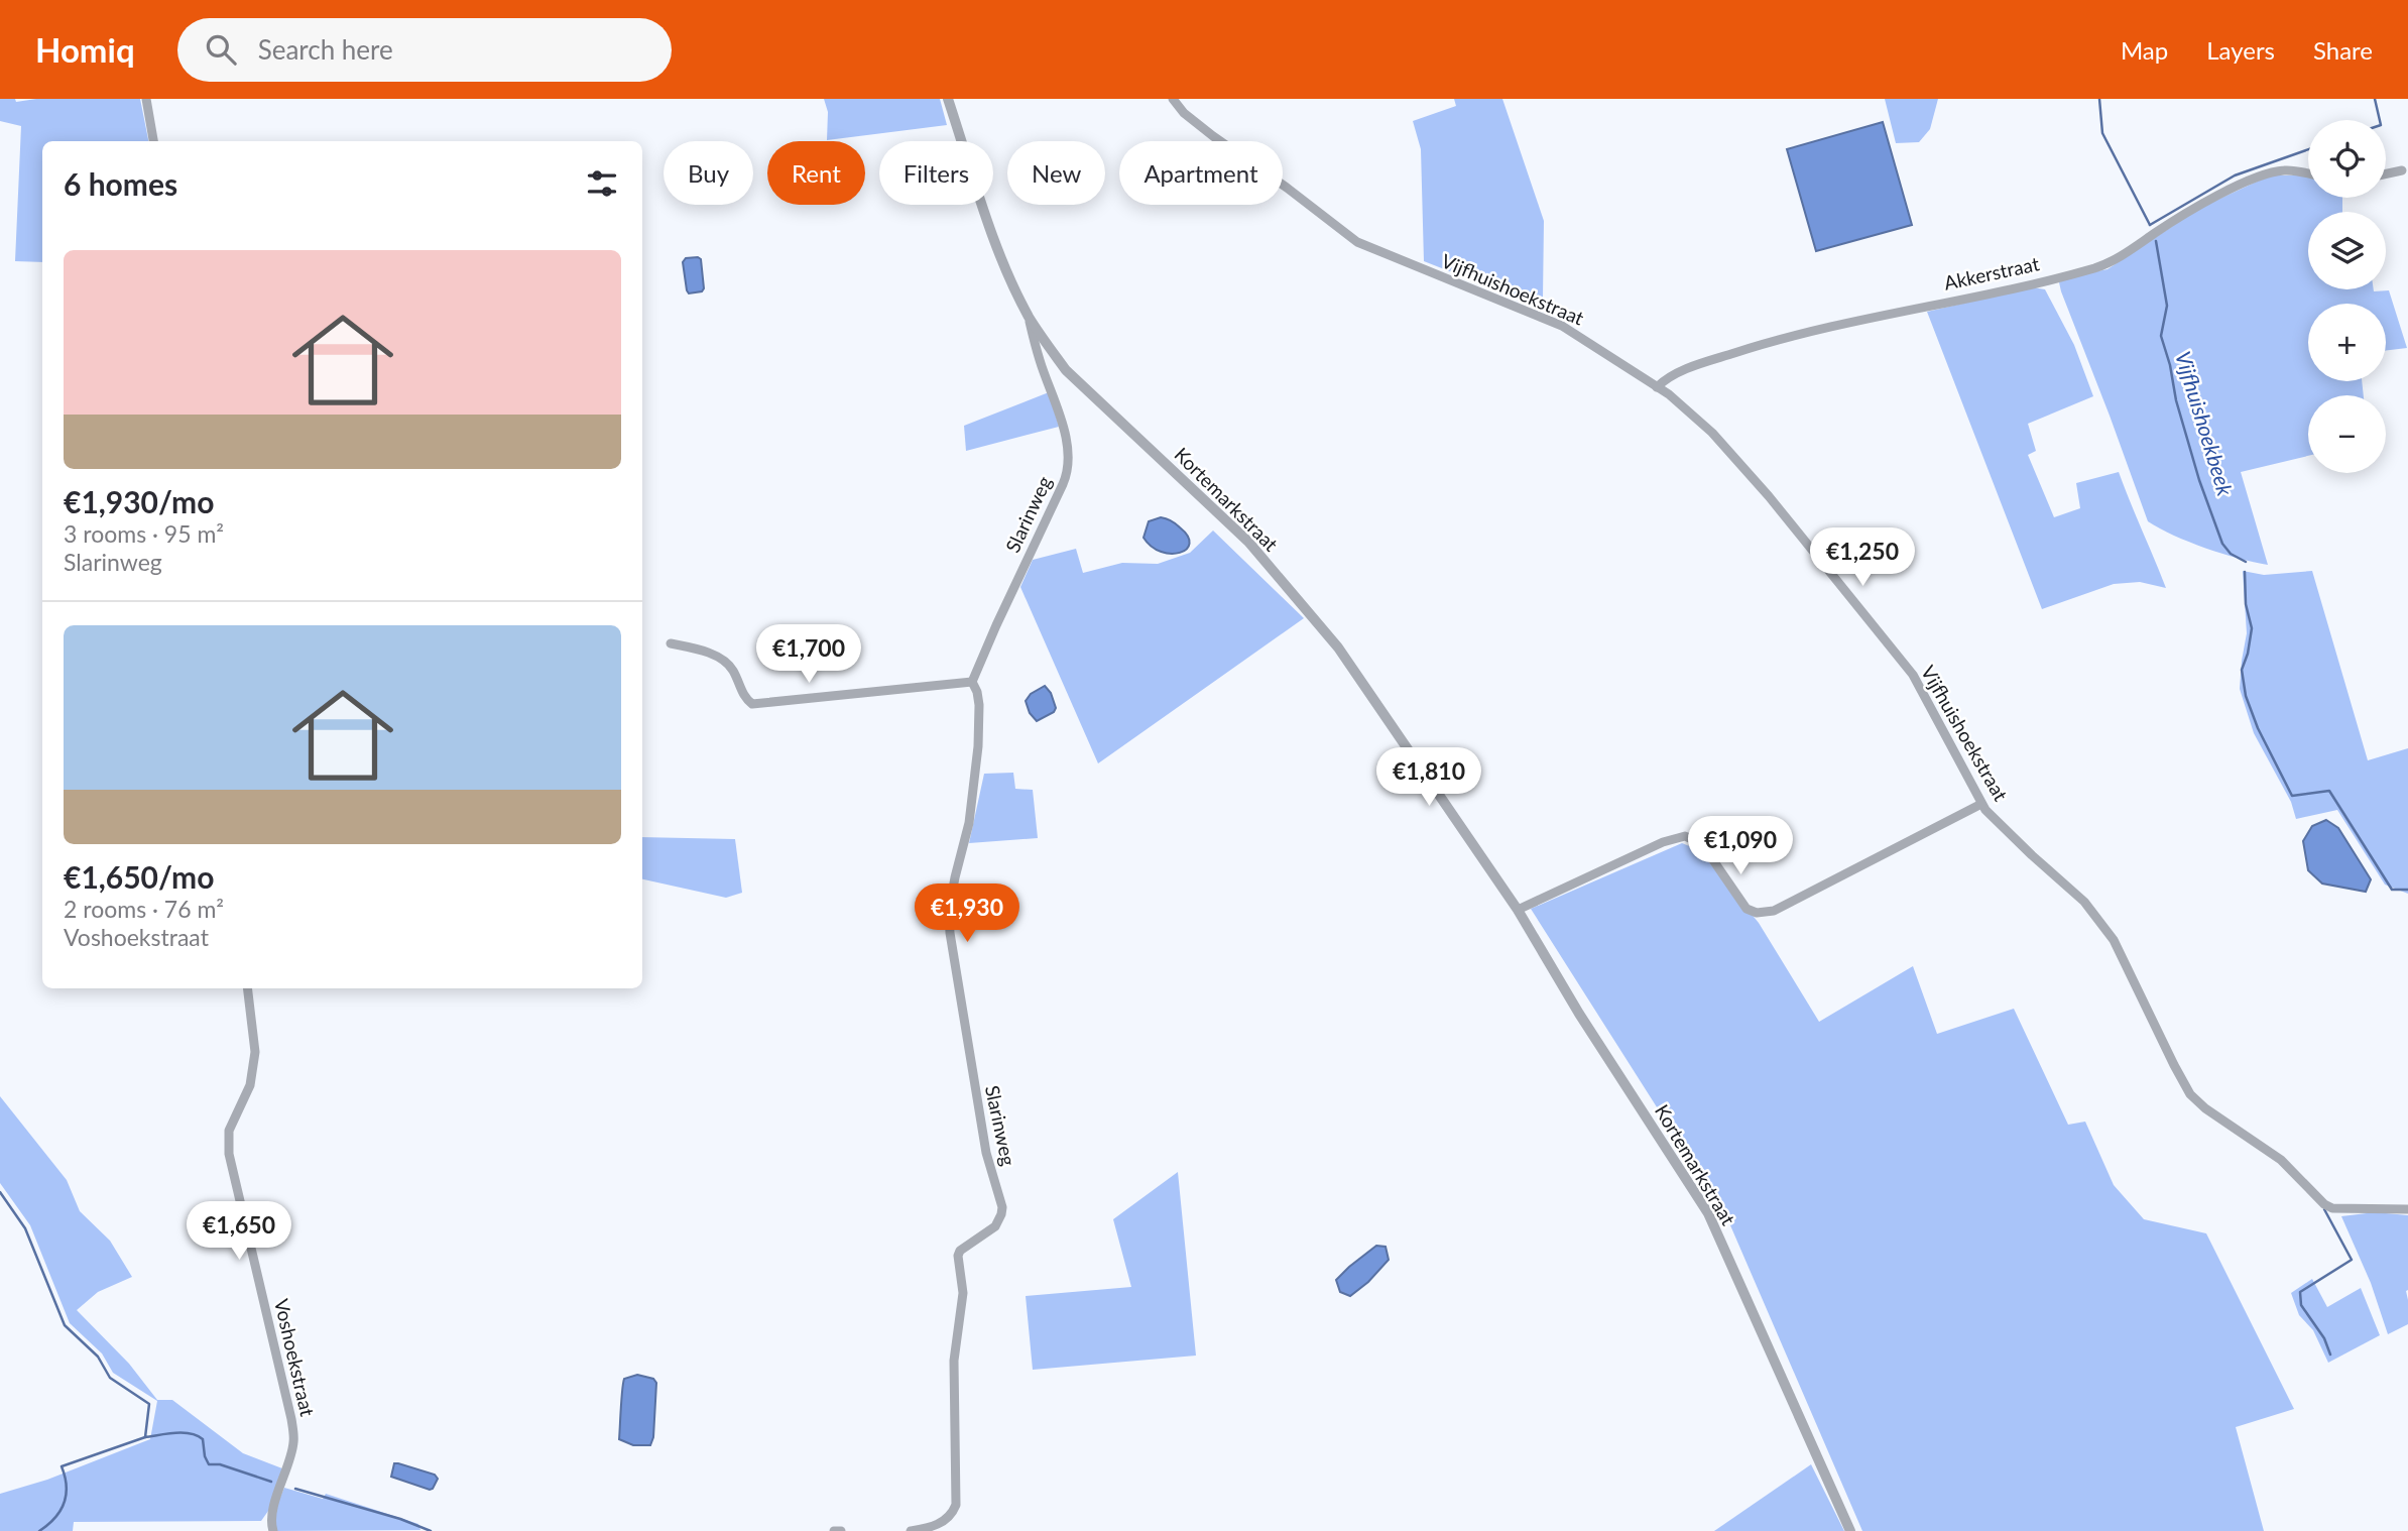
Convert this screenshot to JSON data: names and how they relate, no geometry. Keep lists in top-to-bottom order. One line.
{"streets":{"street":["Akkerstraat","Vijfhuishoekstraat","Kortemarkstraat","Slarinweg","Voshoekstraat"]},"crossings":[["Akkerstraat","Vijfhuishoekstraat"],["Kortemarkstraat","Slarinweg"]],"water":["Vijfhuishoekbeek"],"page":{"header":"Homiq","search":"Search here","nav":["Map","Layers","Share"],"map_buttons":["+","−"],"chip":["Buy","Rent","Filters","New","Apartment"],"heading":"6 homes","list":[{"name":"€1,930/mo","note":"3 rooms · 95 m² · Slarinweg"},{"name":"€1,650/mo","note":"2 rooms · 76 m² · Voshoekstraat"}],"price":["€1,250","€1,700","€1,810","€1,090","€1,930","€1,650"]}}
